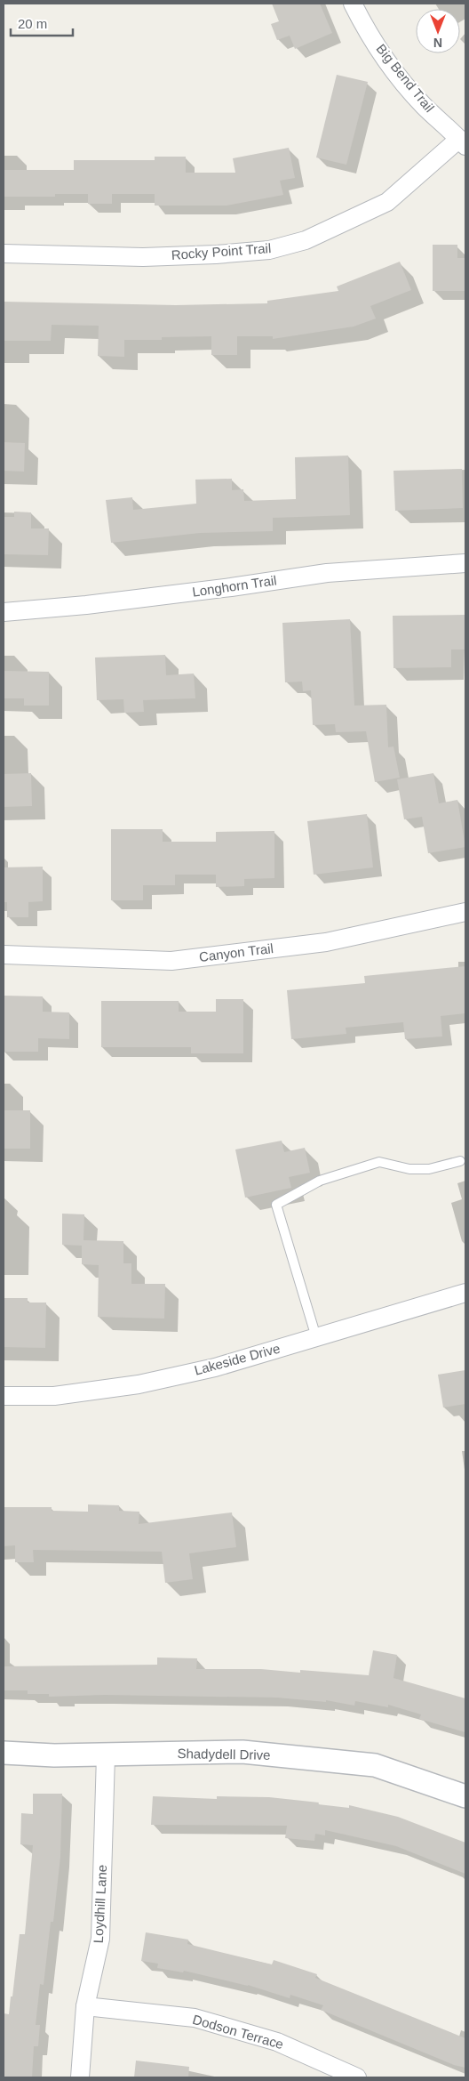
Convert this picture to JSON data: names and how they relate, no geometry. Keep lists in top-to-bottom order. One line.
{"streets":{"street":["Big Bend Trail","Rocky Point Trail","Longhorn Trail","Canyon Trail","Lakeside Drive","Shadydell Drive","Loydhill Lane","Dodson Terrace"]},"crossings":[["Big Bend Trail","Rocky Point Trail"],["Shadydell Drive","Loydhill Lane"],["Loydhill Lane","Dodson Terrace"]],"scale_bar":"20 m","north":"bottom"}
